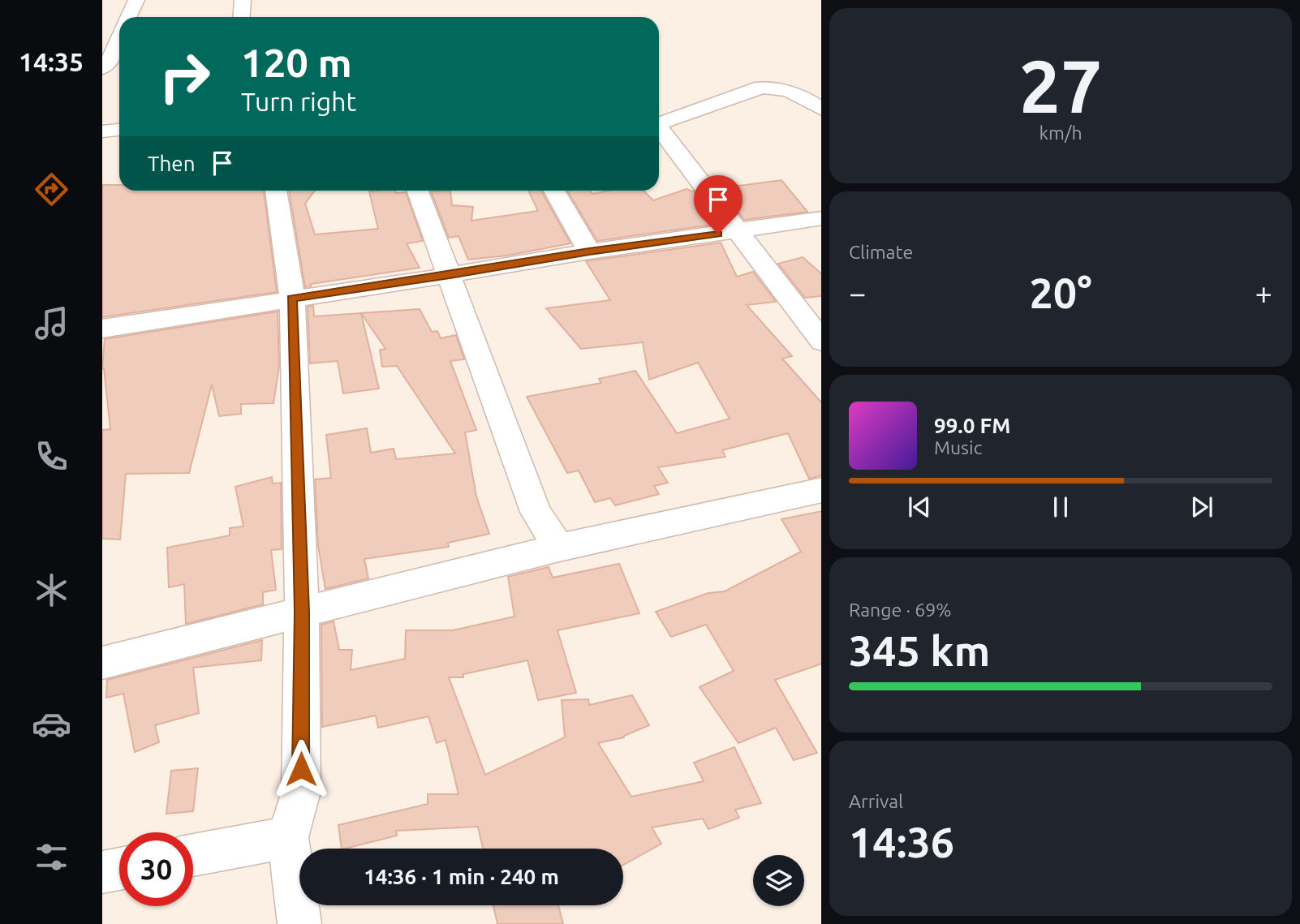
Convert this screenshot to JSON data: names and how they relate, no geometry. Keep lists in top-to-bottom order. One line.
{"page":{"tabs":"14:35","tile":[["27","km/h"],"Climate",["Range · 69%","345 km"],["Arrival","14:36"]],"turn":["120 m","Turn right"],"then":"Then","heat":["−","20°","+"],"song":["99.0 FM","Music"],"limit":"30","trip":"14:36 · 1 min · 240 m"}}
